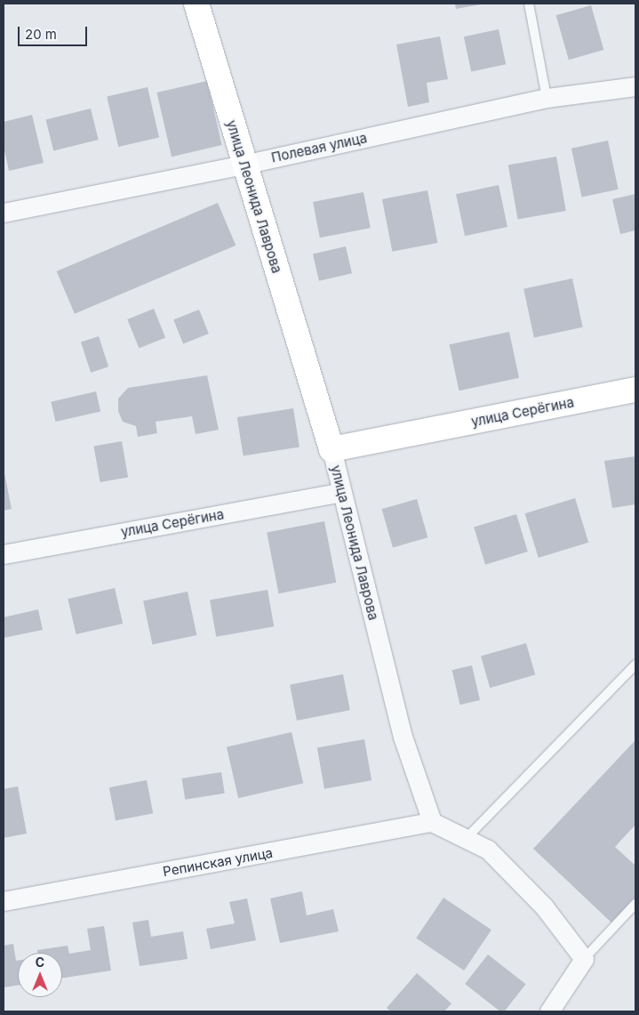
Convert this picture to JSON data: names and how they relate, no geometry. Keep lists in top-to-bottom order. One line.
{"streets":{"street":["Полевая улица","улица Леонида Лаврова","улица Серёгина","Репинская улица"]},"crossings":[["Полевая улица","улица Леонида Лаврова"],["улица Леонида Лаврова","улица Серёгина"],["улица Леонида Лаврова","Репинская улица"]],"scale_bar":"20 m","north":"top"}
